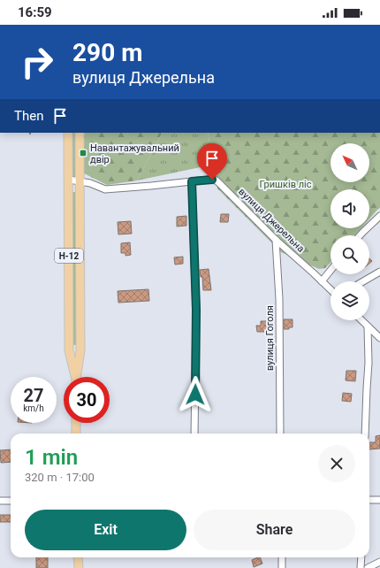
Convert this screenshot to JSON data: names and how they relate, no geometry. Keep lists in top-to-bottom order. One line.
{"streets":{"main road":["Н-12"],"street":["вулиця Джерельна","вулиця Гоголя"]},"crossings":[["вулиця Джерельна","Н-12"],["вулиця Джерельна","вулиця Гоголя"]],"parks":["Гришків ліс"],"places":{"transit":["Навантажувальний двір"]},"north":"top left","page":{"status":"16:59","turn":["290 m","вулиця Джерельна"],"then":"Then","speed":"27 km/h","limit":"30","heading":["1 min","320 m · 17:00"],"buttons":["Exit","Share"]}}
